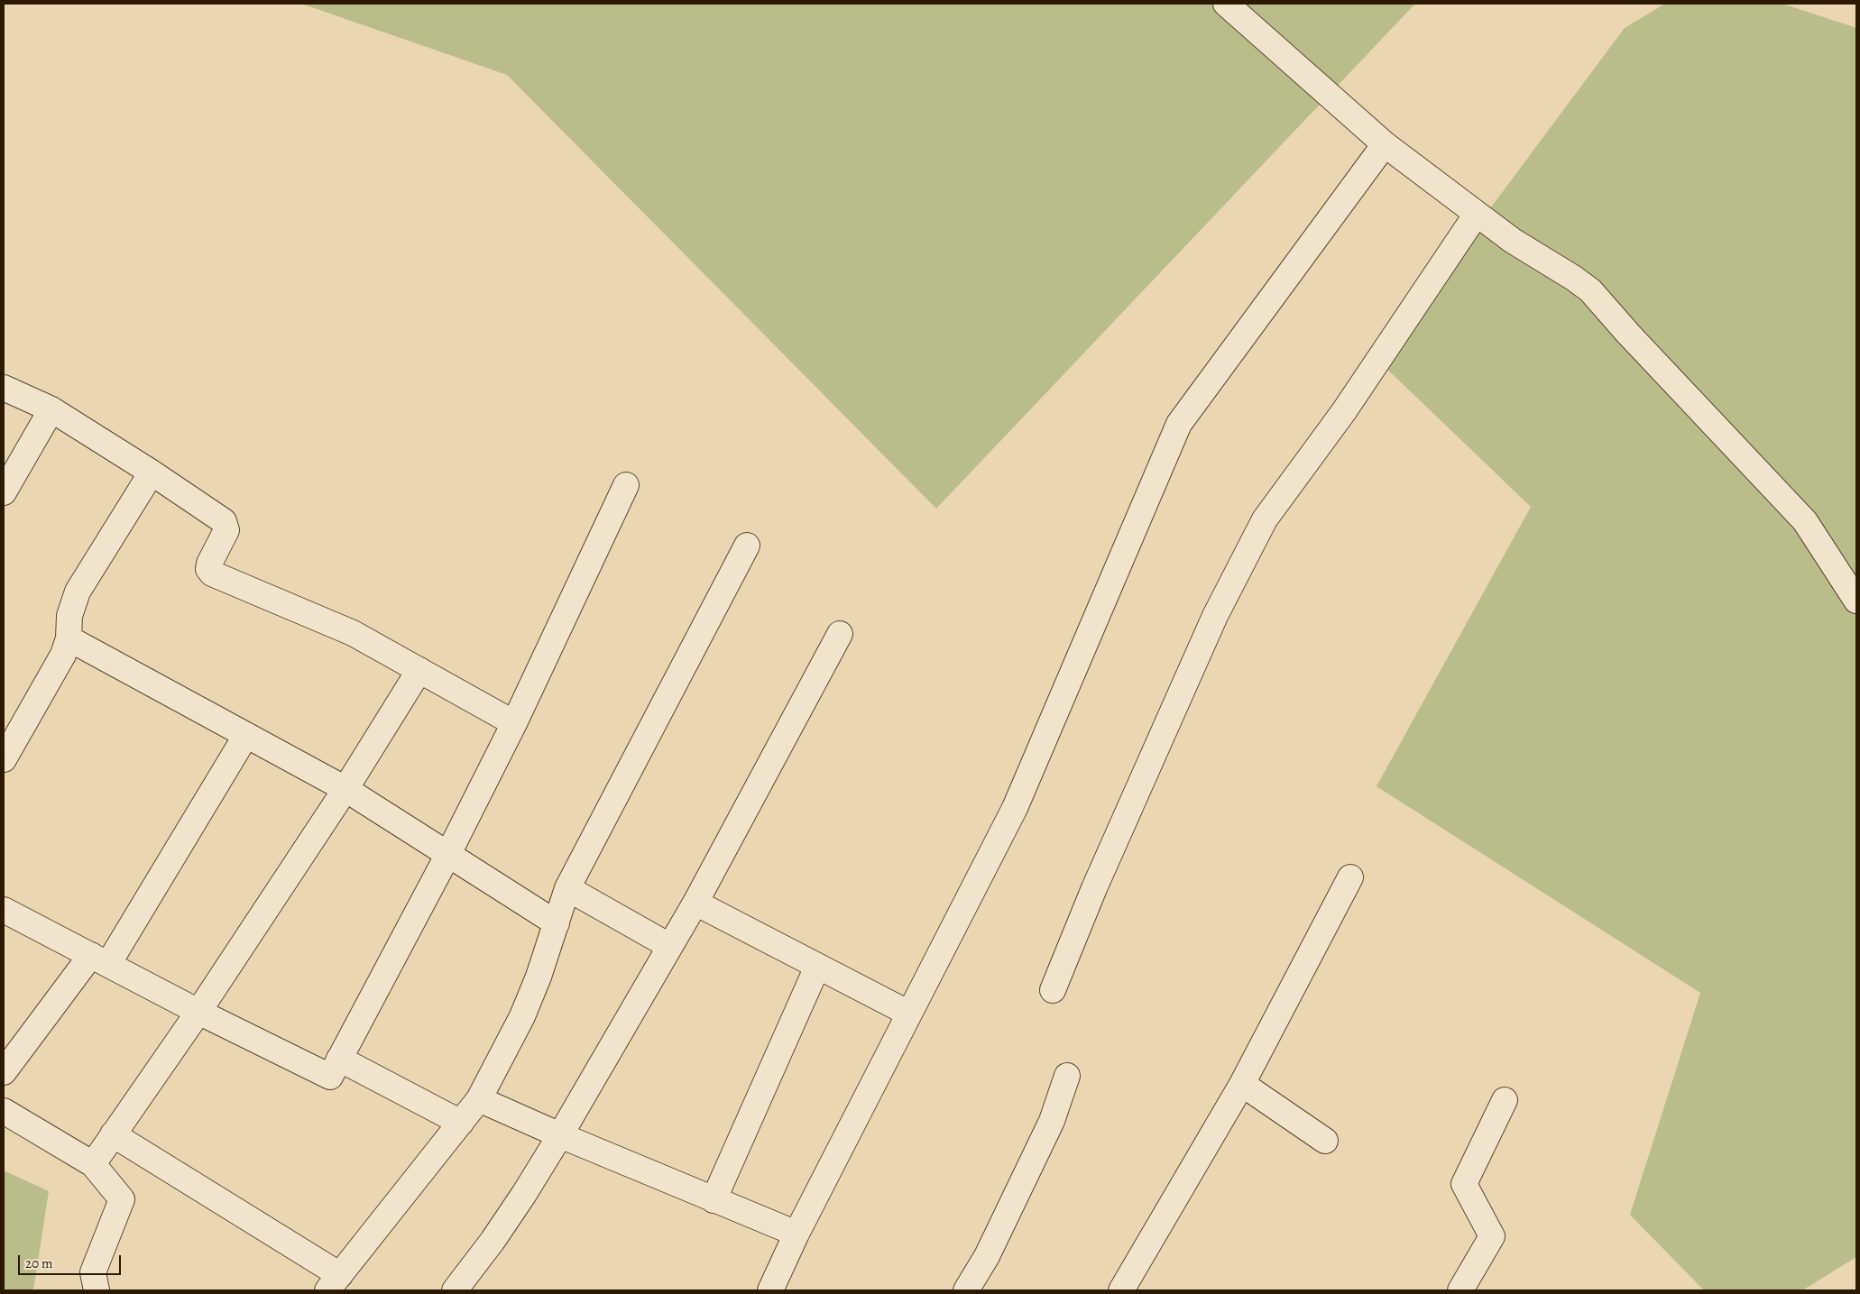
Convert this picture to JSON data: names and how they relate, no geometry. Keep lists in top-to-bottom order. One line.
{"scale_bar":"20 m"}
